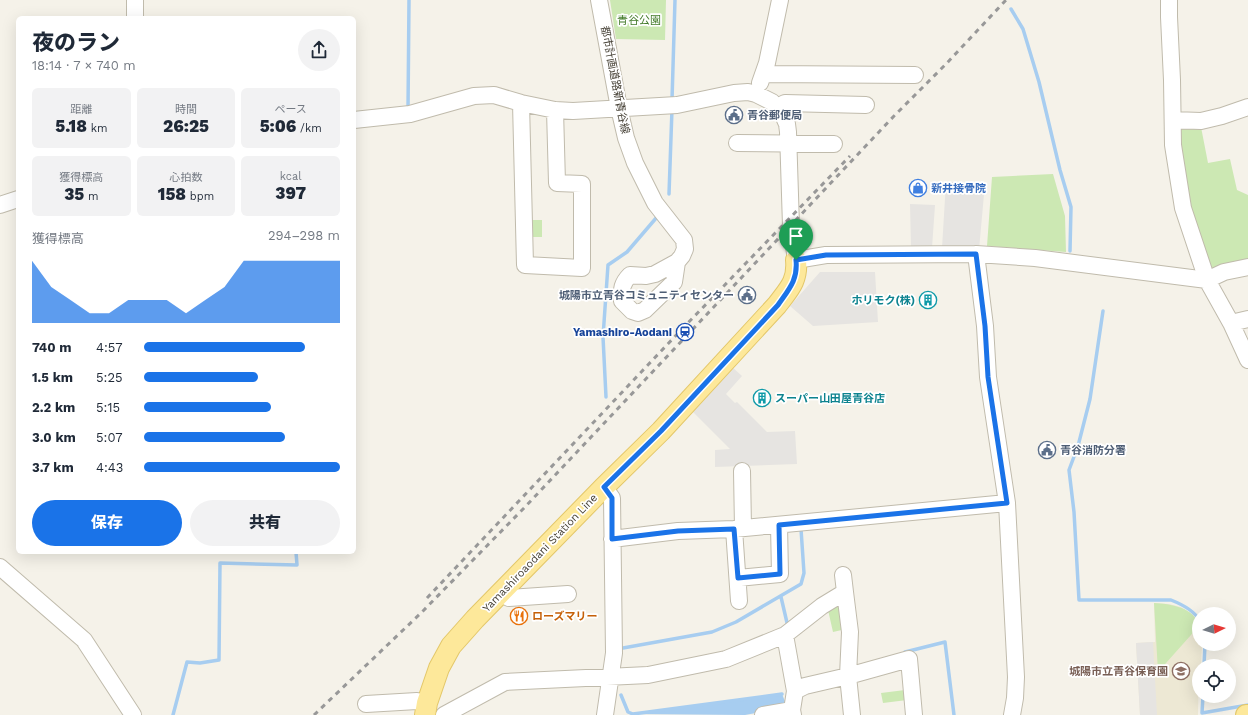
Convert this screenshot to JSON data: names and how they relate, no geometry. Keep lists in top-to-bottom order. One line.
{"streets":{"main road":["Yamashiroaodani Station Line"],"street":["都市計画道路新青谷線"]},"parks":["青谷公園"],"places":{"public building":["青谷郵便局","城陽市立青谷コミュニティセンター","青谷消防分署"],"shop":["新井接骨院"],"building":["ホリモク(株)","スーパー山田屋青谷店"],"station":["Yamashiro-Aodani"],"restaurant":["ローズマリー"],"school or university":["城陽市立青谷保育園"]},"north":"right","page":{"heading":["夜のラン","18:14 · 7 × 740 m"],"stats":[["距離","5.18 km"],["時間","26:25"],["ペース","5:06 /km"],["獲得標高","35 m"],["心拍数","158 bpm"],["kcal","397"]],"chart":["獲得標高","294–298 m"],"list":[{"name":"740 m","note":"4:57"},{"name":"1.5 km","note":"5:25"},{"name":"2.2 km","note":"5:15"},{"name":"3.0 km","note":"5:07"},{"name":"3.7 km","note":"4:43"}],"buttons":["保存","共有"]}}
